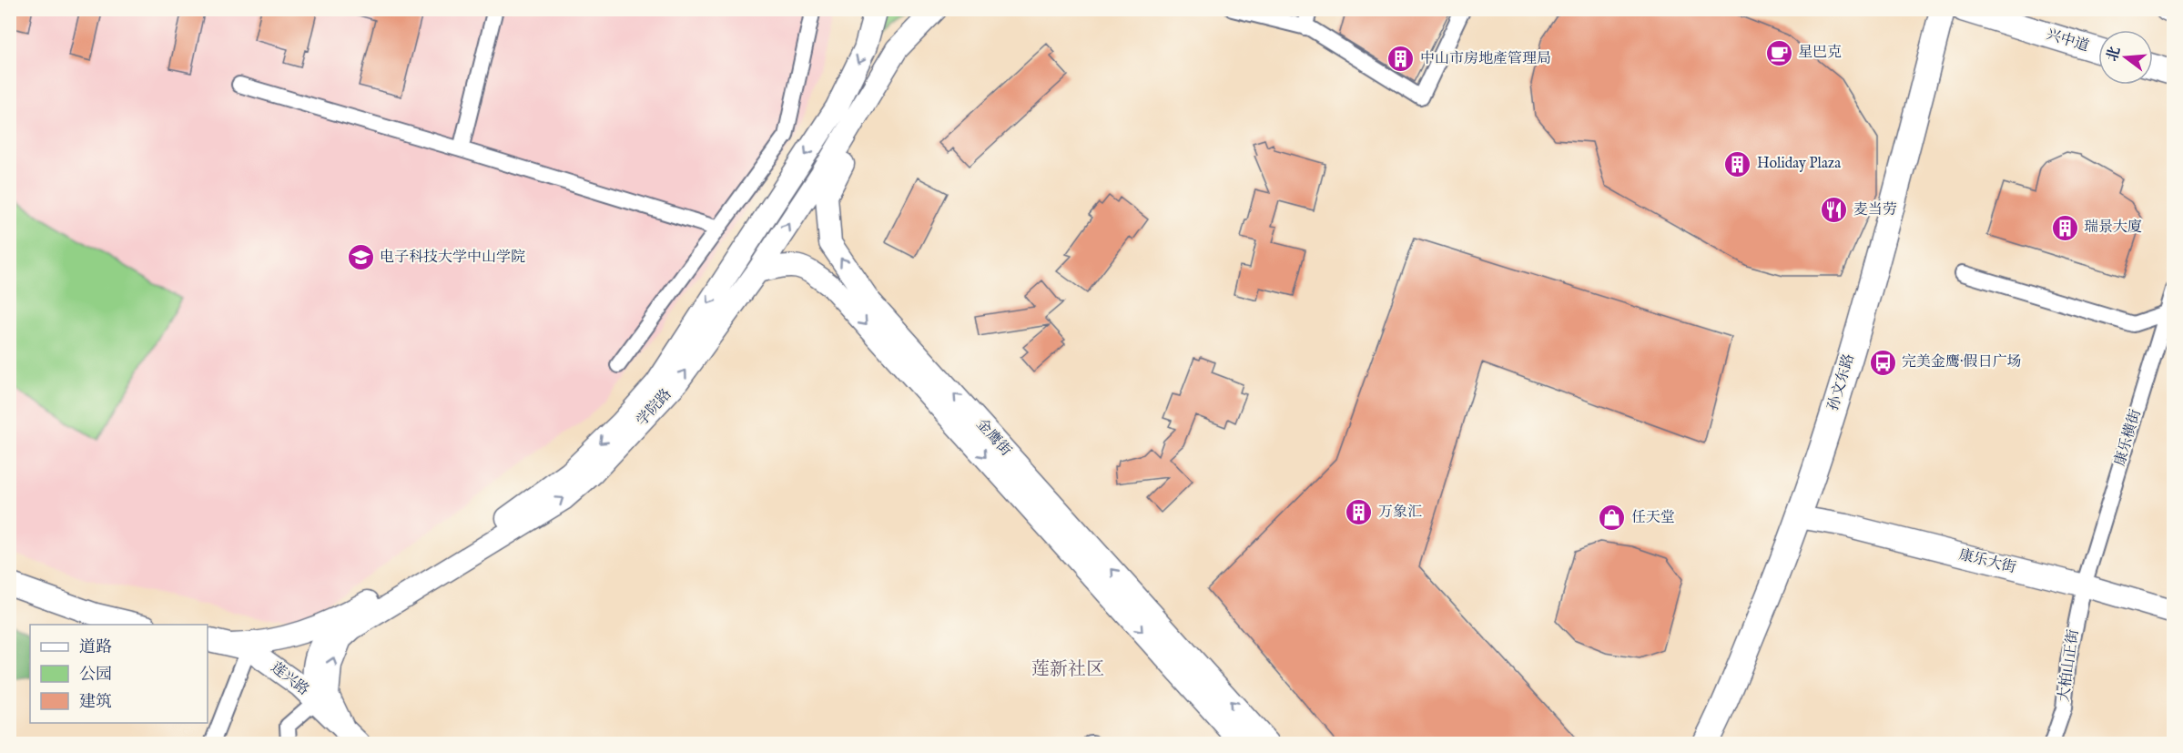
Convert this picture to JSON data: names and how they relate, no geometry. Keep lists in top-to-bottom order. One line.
{"streets":{"main road":["兴中道","孙文东路"],"street":["学院路","金鹰街","康乐横街","康乐大街","大柏山正街","莲兴路"]},"crossings":[["兴中道","孙文东路"],["孙文东路","康乐大街"],["学院路","金鹰街"],["学院路","莲兴路"],["康乐横街","康乐大街"],["康乐横街","大柏山正街"],["康乐大街","大柏山正街"]],"districts":["莲新社区"],"places":{"cafe":["星巴克"],"building":["中山市房地產管理局","Holiday Plaza","瑞景大廈","万象汇"],"restaurant":["麦当劳"],"school or university":["电子科技大学中山学院"],"bus stop":["完美金鹰·假日广场"],"shop":["任天堂"]},"legend":["道路","公园","建筑"],"north":"left"}
